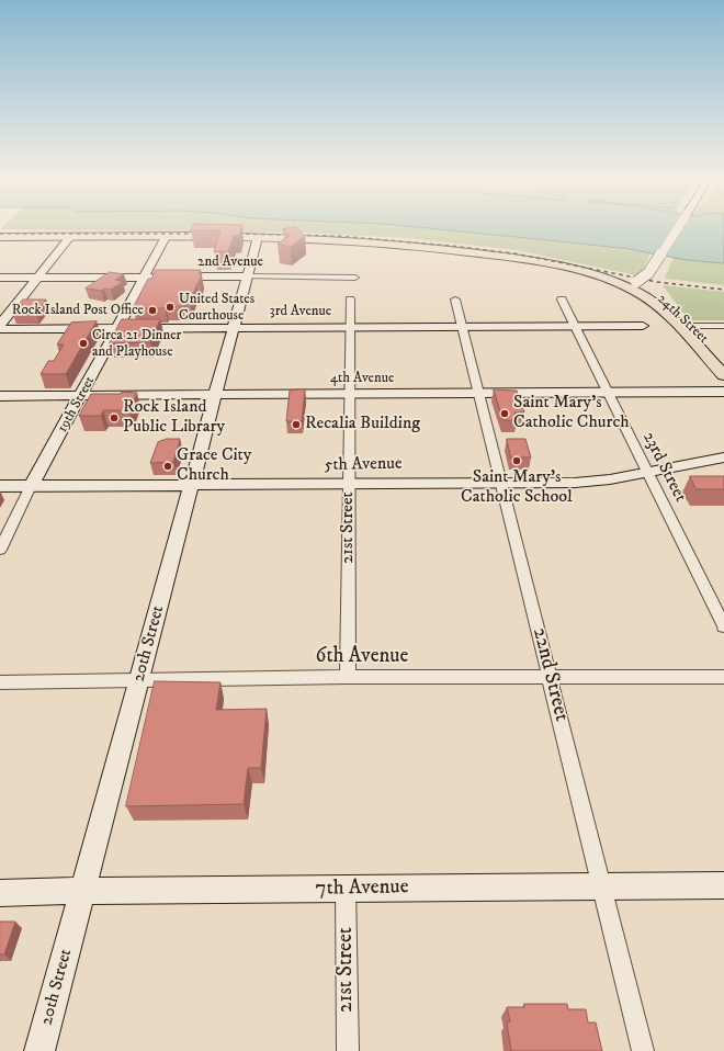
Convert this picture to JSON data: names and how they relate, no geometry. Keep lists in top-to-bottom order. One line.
{"streets":{"main road":["24th Street"],"street":["2nd Avenue","3rd Avenue","4th Avenue","19th Street","5th Avenue","23rd Street","21st Street","20th Street","6th Avenue","22nd Street","7th Avenue"]},"crossings":[["2nd Avenue","19th Street"],["2nd Avenue","20th Street"],["3rd Avenue","19th Street"],["3rd Avenue","23rd Street"],["3rd Avenue","21st Street"],["3rd Avenue","20th Street"],["3rd Avenue","22nd Street"],["4th Avenue","19th Street"],["4th Avenue","23rd Street"],["4th Avenue","21st Street"],["4th Avenue","20th Street"],["4th Avenue","22nd Street"],["19th Street","5th Avenue"],["5th Avenue","23rd Street"],["5th Avenue","21st Street"],["5th Avenue","20th Street"],["5th Avenue","22nd Street"],["21st Street","6th Avenue"],["21st Street","7th Avenue"],["20th Street","6th Avenue"],["20th Street","7th Avenue"],["6th Avenue","22nd Street"],["22nd Street","7th Avenue"]],"places":["United States Courthouse","Rock Island Post Office","Circa 21 Dinner and Playhouse","Saint Mary's Catholic Church","Rock Island Public Library","Recalia Building","Saint Mary's Catholic School","Grace City Church"]}
